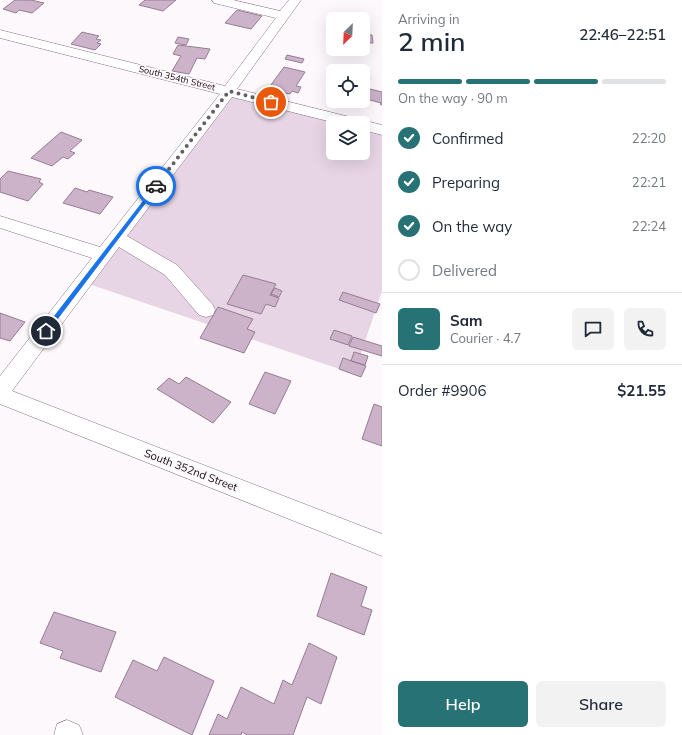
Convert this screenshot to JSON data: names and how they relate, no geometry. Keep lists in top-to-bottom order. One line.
{"streets":{"street":["South 354th Street","South 352nd Street"]},"north":"bottom left","page":{"heading":["2 min","Arriving in","22:46–22:51"],"panel":["Sam","Courier · 4.7","Order #9906","$21.55"],"bar":"On the way · 90 m","list":[["Confirmed","22:20"],["Preparing","22:21"],["On the way","22:24"],"Delivered"],"round":"S","buttons":["Help","Share"]}}
